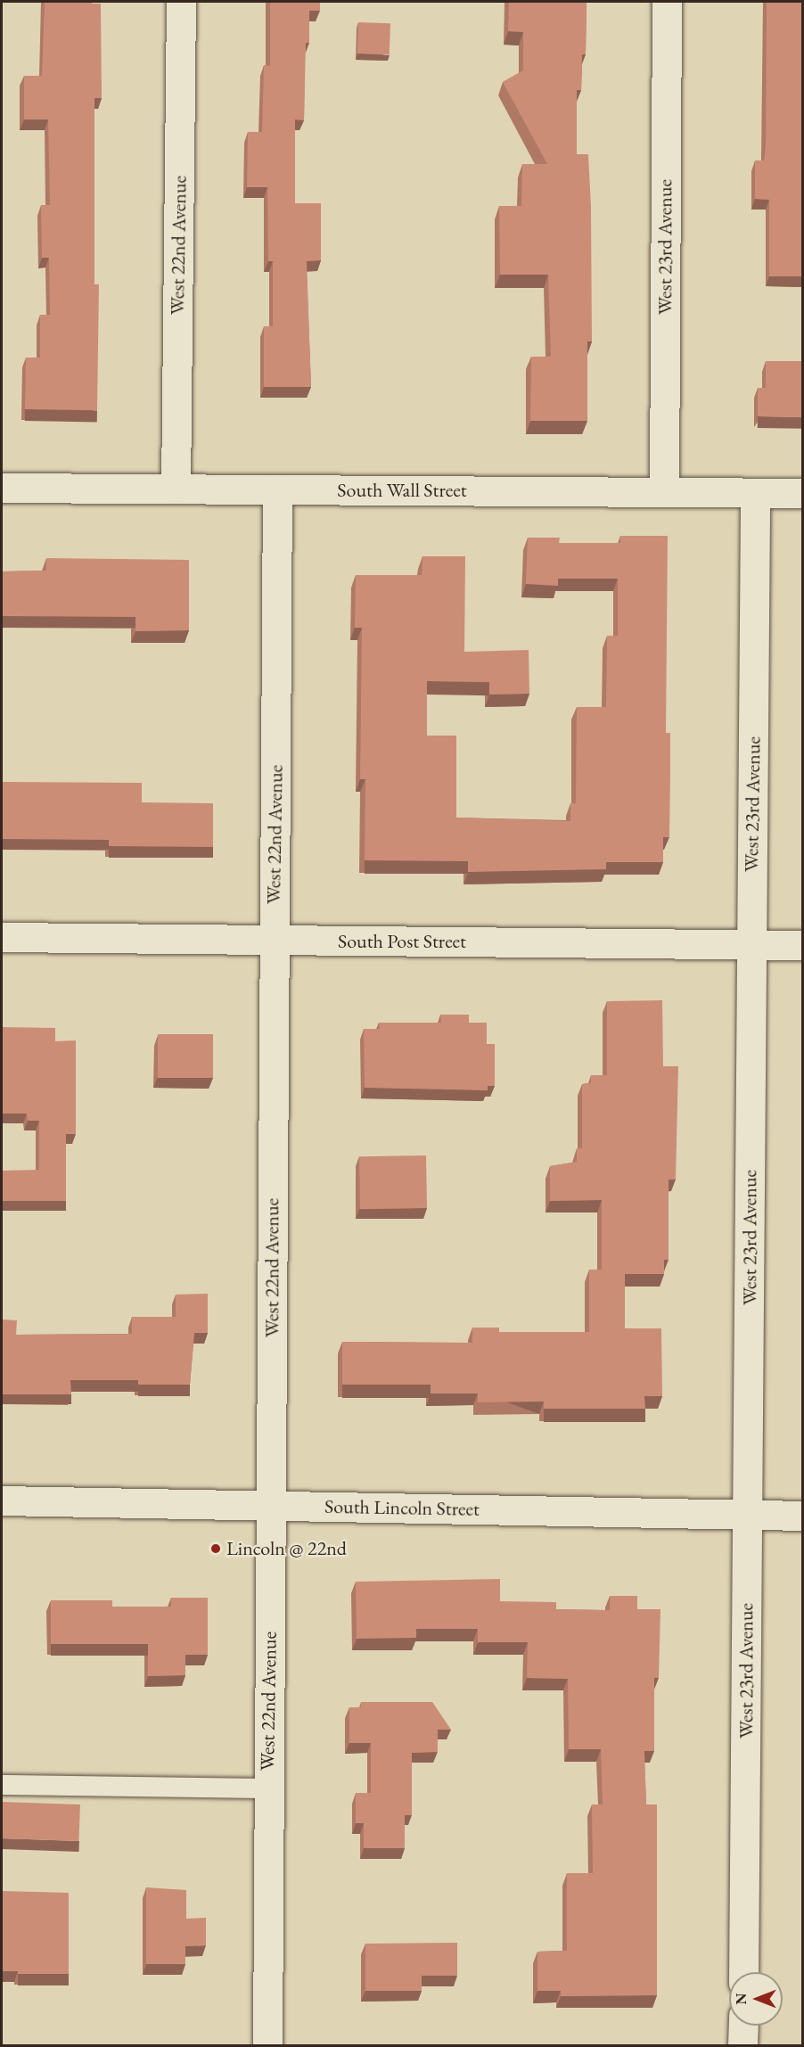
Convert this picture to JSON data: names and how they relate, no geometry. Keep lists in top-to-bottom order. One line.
{"streets":{"street":["West 22nd Avenue","West 23rd Avenue","South Wall Street","South Post Street","South Lincoln Street"]},"crossings":[["West 22nd Avenue","South Wall Street"],["West 22nd Avenue","South Post Street"],["West 22nd Avenue","South Lincoln Street"],["West 23rd Avenue","South Wall Street"],["West 23rd Avenue","South Post Street"],["West 23rd Avenue","South Lincoln Street"]],"places":["Lincoln @ 22nd"],"north":"left"}
